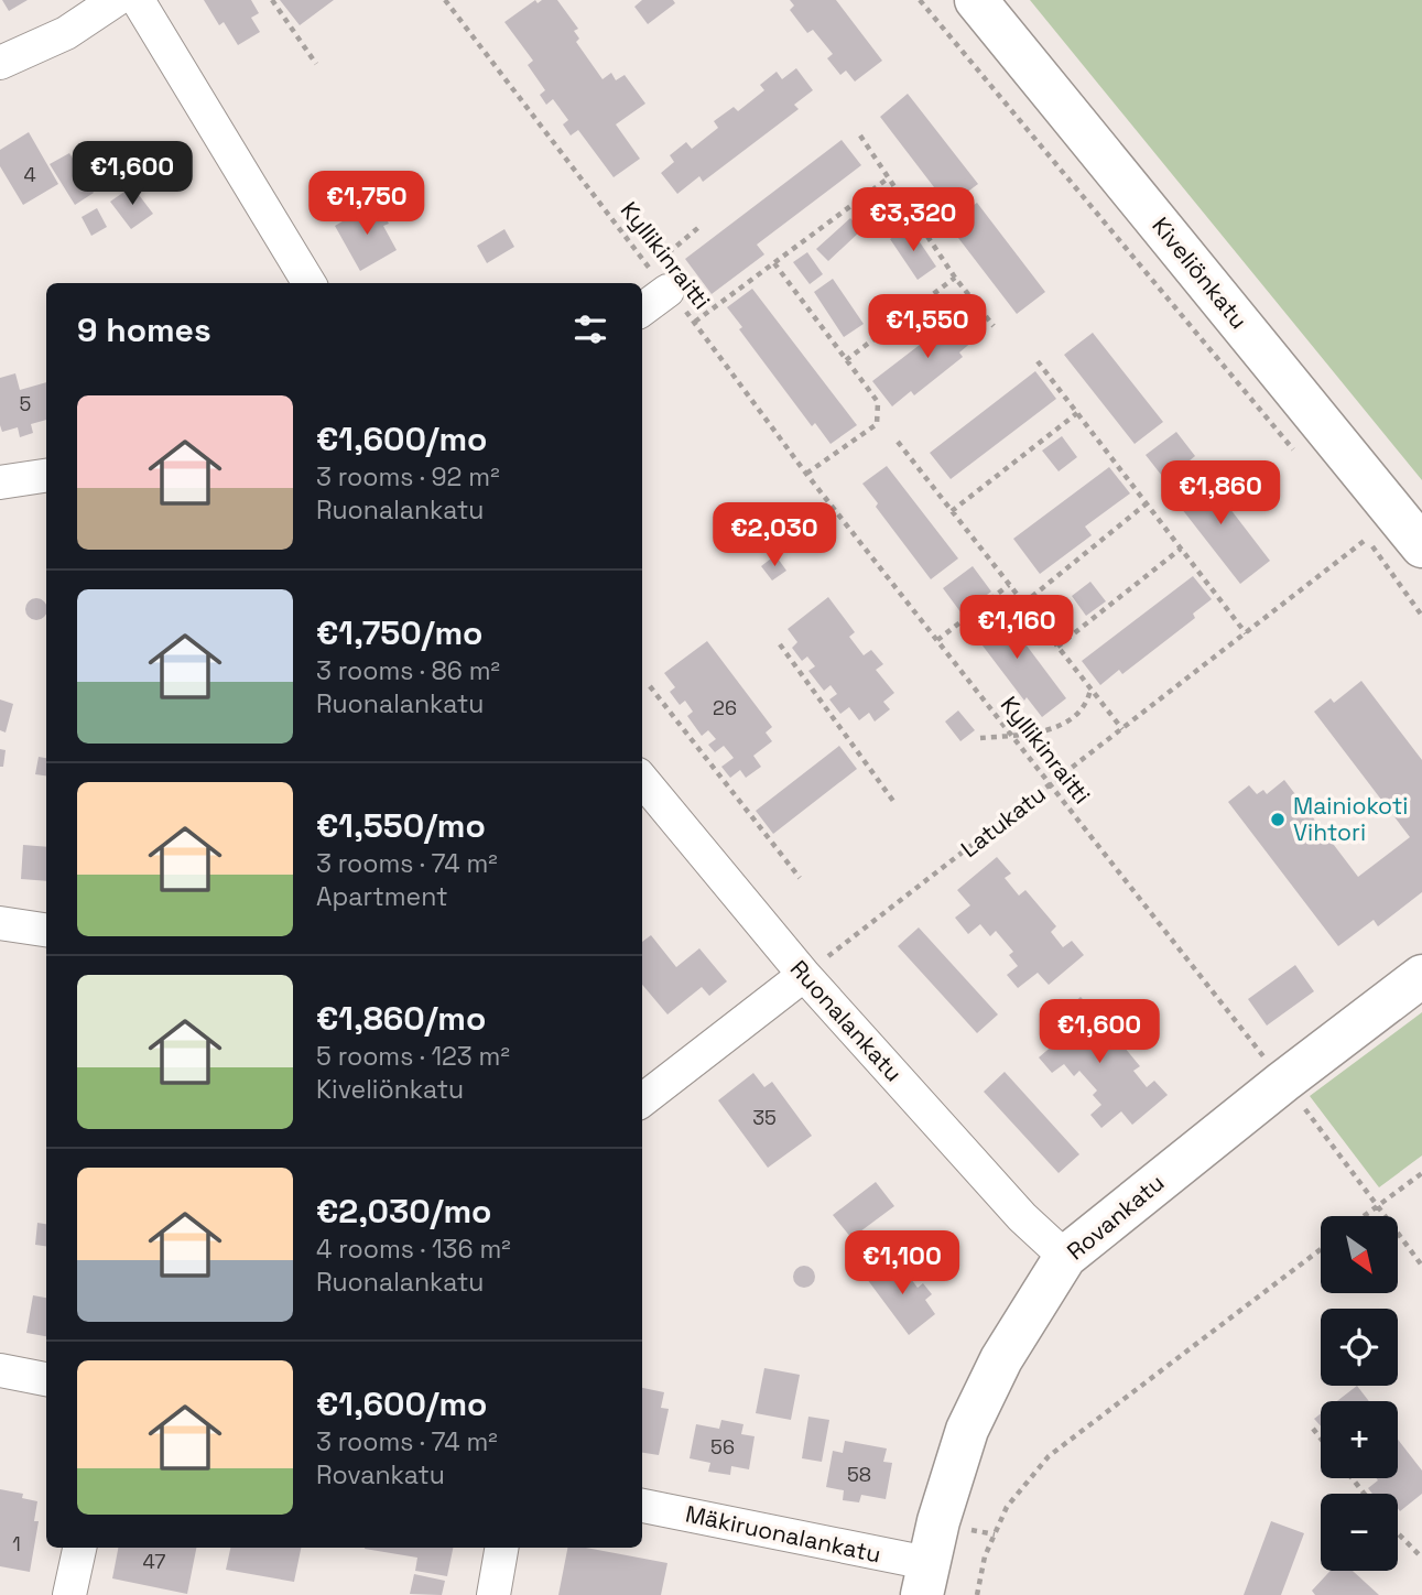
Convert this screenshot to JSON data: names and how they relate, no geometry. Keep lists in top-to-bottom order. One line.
{"streets":{"street":["Kiveliönkatu","Ruonalankatu","Rovankatu","Mäkiruonalankatu"],"path":["Kyllikinraitti","Latukatu"]},"crossings":[["Kyllikinraitti","Latukatu"],["Kyllikinraitti","Rovankatu"],["Latukatu","Ruonalankatu"],["Ruonalankatu","Rovankatu"],["Rovankatu","Mäkiruonalankatu"]],"places":["Mainiokoti Vihtori"],"house_numbers":["4","5","26","35","56","58","1","47"],"north":"bottom right","page":{"price":["€1,600","€1,750","€3,320","€1,550","€1,860","€2,030","€1,160","€1,600","€1,100"],"heading":"9 homes","list":[{"name":"€1,600/mo","note":"3 rooms · 92 m² · Ruonalankatu"},{"name":"€1,750/mo","note":"3 rooms · 86 m² · Ruonalankatu"},{"name":"€1,550/mo","note":"3 rooms · 74 m² · Apartment"},{"name":"€1,860/mo","note":"5 rooms · 123 m² · Kiveliönkatu"},{"name":"€2,030/mo","note":"4 rooms · 136 m² · Ruonalankatu"},{"name":"€1,600/mo","note":"3 rooms · 74 m² · Rovankatu"}],"map_buttons":["+","−"]}}
